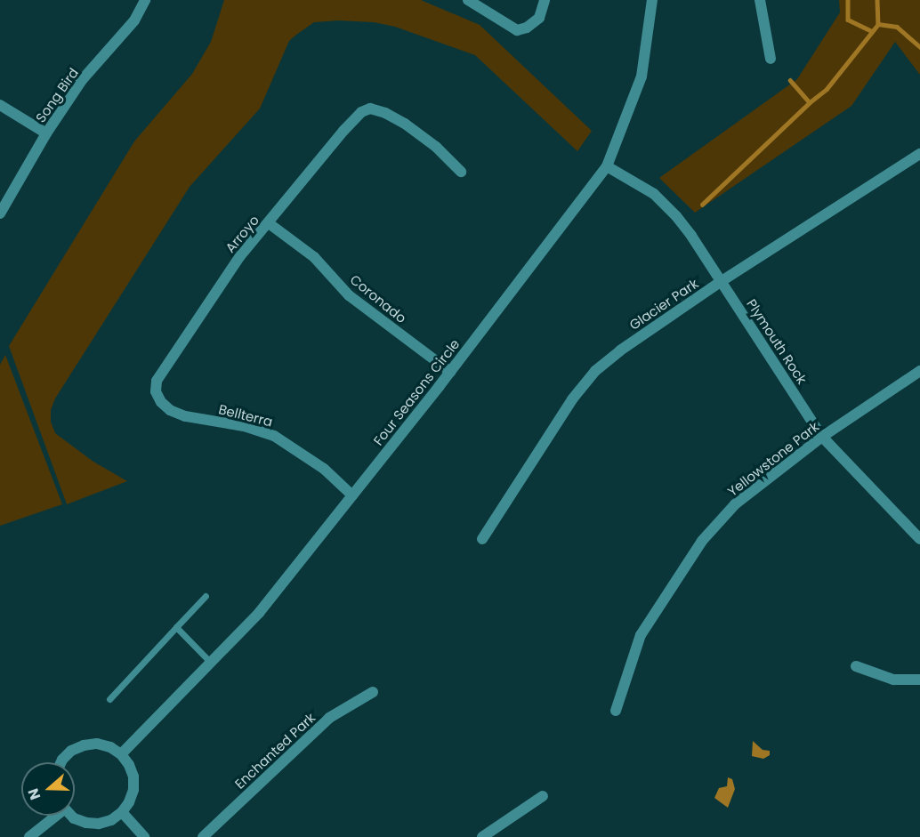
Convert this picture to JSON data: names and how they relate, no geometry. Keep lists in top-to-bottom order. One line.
{"streets":{"street":["Song Bird","Arroyo","Coronado","Glacier Park","Plymouth Rock","Four Seasons Circle","Bellterra","Yellowstone Park","Enchanted Park"]},"crossings":[["Arroyo","Coronado"],["Arroyo","Bellterra"],["Coronado","Four Seasons Circle"],["Glacier Park","Plymouth Rock"],["Plymouth Rock","Four Seasons Circle"],["Plymouth Rock","Yellowstone Park"],["Four Seasons Circle","Bellterra"]],"north":"left"}
